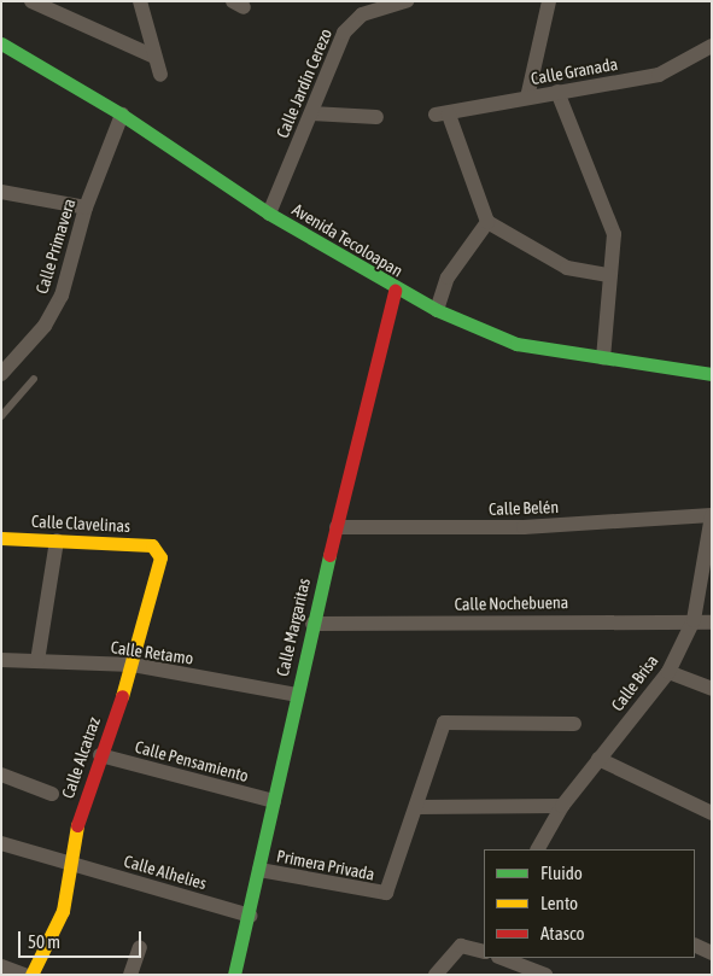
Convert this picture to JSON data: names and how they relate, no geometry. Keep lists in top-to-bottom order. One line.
{"streets":{"street":["Calle Granada","Calle Jardín Cerezo","Avenida Tecoloapan","Calle Primavera","Calle Belén","Calle Clavelinas","Calle Nochebuena","Calle Margaritas","Calle Retamo","Calle Brisa","Calle Alcatraz","Calle Pensamiento","Primera Privada","Calle Alhelies"]},"crossings":[["Calle Jardín Cerezo","Avenida Tecoloapan"],["Avenida Tecoloapan","Calle Primavera"],["Avenida Tecoloapan","Calle Margaritas"],["Calle Belén","Calle Margaritas"],["Calle Belén","Calle Brisa"],["Calle Clavelinas","Calle Alcatraz"],["Calle Nochebuena","Calle Margaritas"],["Calle Nochebuena","Calle Brisa"],["Calle Margaritas","Calle Retamo"],["Calle Margaritas","Calle Pensamiento"],["Calle Margaritas","Primera Privada"],["Calle Margaritas","Calle Alhelies"],["Calle Retamo","Calle Alcatraz"],["Calle Alcatraz","Calle Pensamiento"],["Calle Alcatraz","Calle Alhelies"]],"legend":["Fluido","Lento","Atasco"],"scale_bar":"50 m"}
